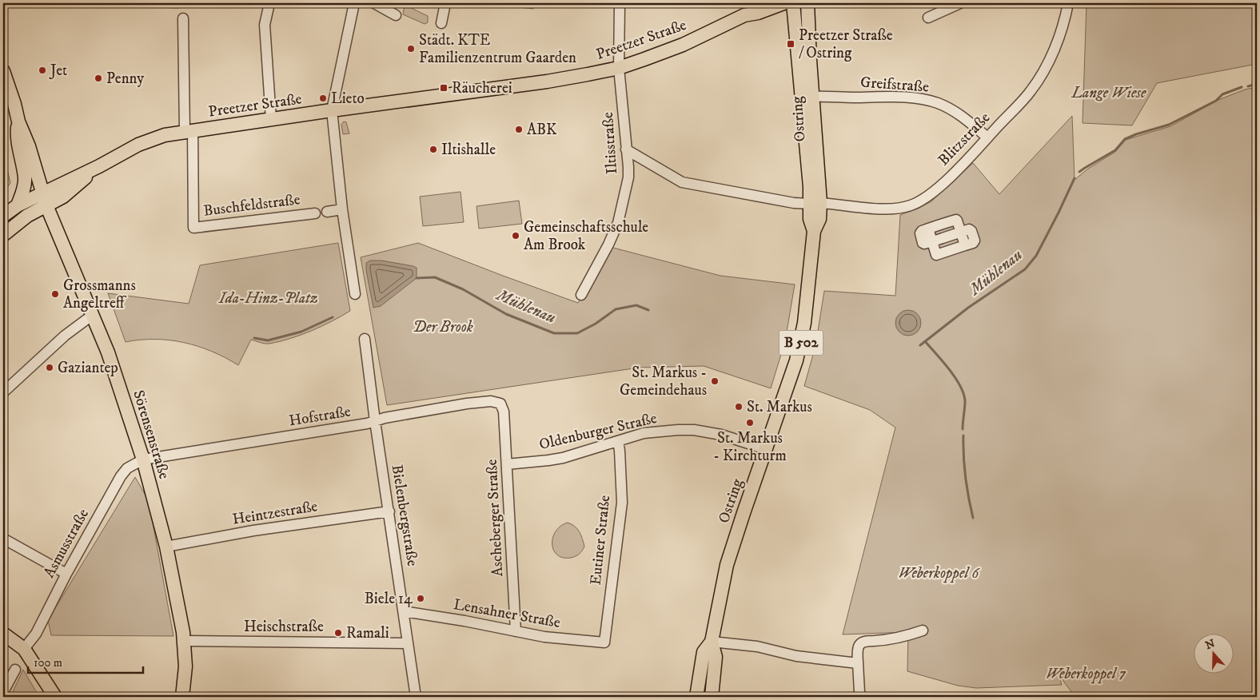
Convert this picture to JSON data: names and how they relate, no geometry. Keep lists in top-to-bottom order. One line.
{"streets":{"main road":["Preetzer Straße","Ostring","B 502","Sörensenstraße"],"street":["Greifstraße","Blitzstraße","Iltisstraße","Buschfeldstraße","Hofstraße","Oldenburger Straße","Heintzestraße","Bielenbergstraße","Ascheberger Straße","Eutiner Straße","Asmusstraße","Lensahner Straße","Heischstraße"]},"crossings":[["Preetzer Straße","Iltisstraße"],["Preetzer Straße","Buschfeldstraße"],["Preetzer Straße","Sörensenstraße"],["Greifstraße","Ostring"],["Greifstraße","Blitzstraße"],["Ostring","Blitzstraße"],["Ostring","Oldenburger Straße"],["Blitzstraße","Iltisstraße"],["Hofstraße","Sörensenstraße"],["Hofstraße","Bielenbergstraße"],["Hofstraße","Ascheberger Straße"],["Hofstraße","Asmusstraße"],["Oldenburger Straße","Ascheberger Straße"],["Oldenburger Straße","Eutiner Straße"],["Sörensenstraße","Heintzestraße"],["Sörensenstraße","Asmusstraße"],["Sörensenstraße","Heischstraße"],["Heintzestraße","Bielenbergstraße"],["Bielenbergstraße","Lensahner Straße"],["Bielenbergstraße","Heischstraße"],["Ascheberger Straße","Lensahner Straße"],["Eutiner Straße","Lensahner Straße"]],"water":["Mühlenau"],"parks":["Lange Wiese","Ida-Hinz-Platz","Der Brook","Weberkoppel 6","Weberkoppel 7"],"places":{"transit":["Preetzer Straße / Ostring","Räucherei"],"other":["Städt. KTE Familienzentrum Gaarden","Jet","Penny","Lieto","ABK","Iltishalle","Gemeinschaftsschule Am Brook","Grossmanns Angeltreff","Gaziantep","St. Markus - Gemeindehaus","St. Markus","St. Markus - Kirchturm","Biele 14","Ramali"]},"scale_bar":"100 m","north":"top"}
